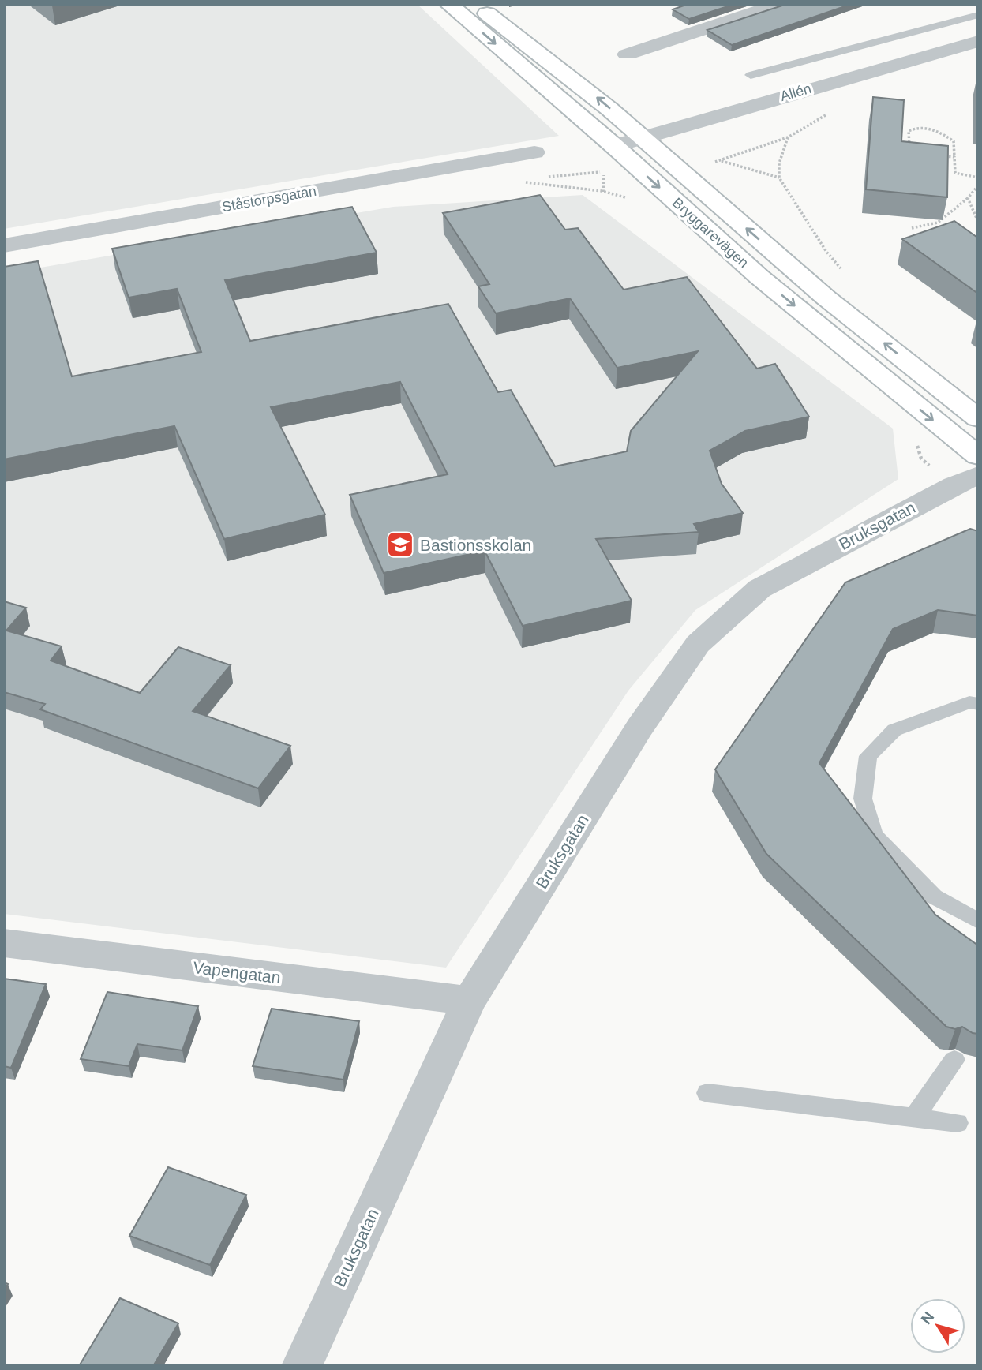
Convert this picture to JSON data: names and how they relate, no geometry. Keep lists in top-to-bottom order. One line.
{"streets":{"main road":["Bryggarevägen"],"street":["Allén","Ståstorpsgatan","Bruksgatan","Vapengatan"]},"crossings":[["Allén","Bryggarevägen"],["Bruksgatan","Vapengatan"]],"places":{"school or university":["Bastionsskolan"]},"north":"top left"}
